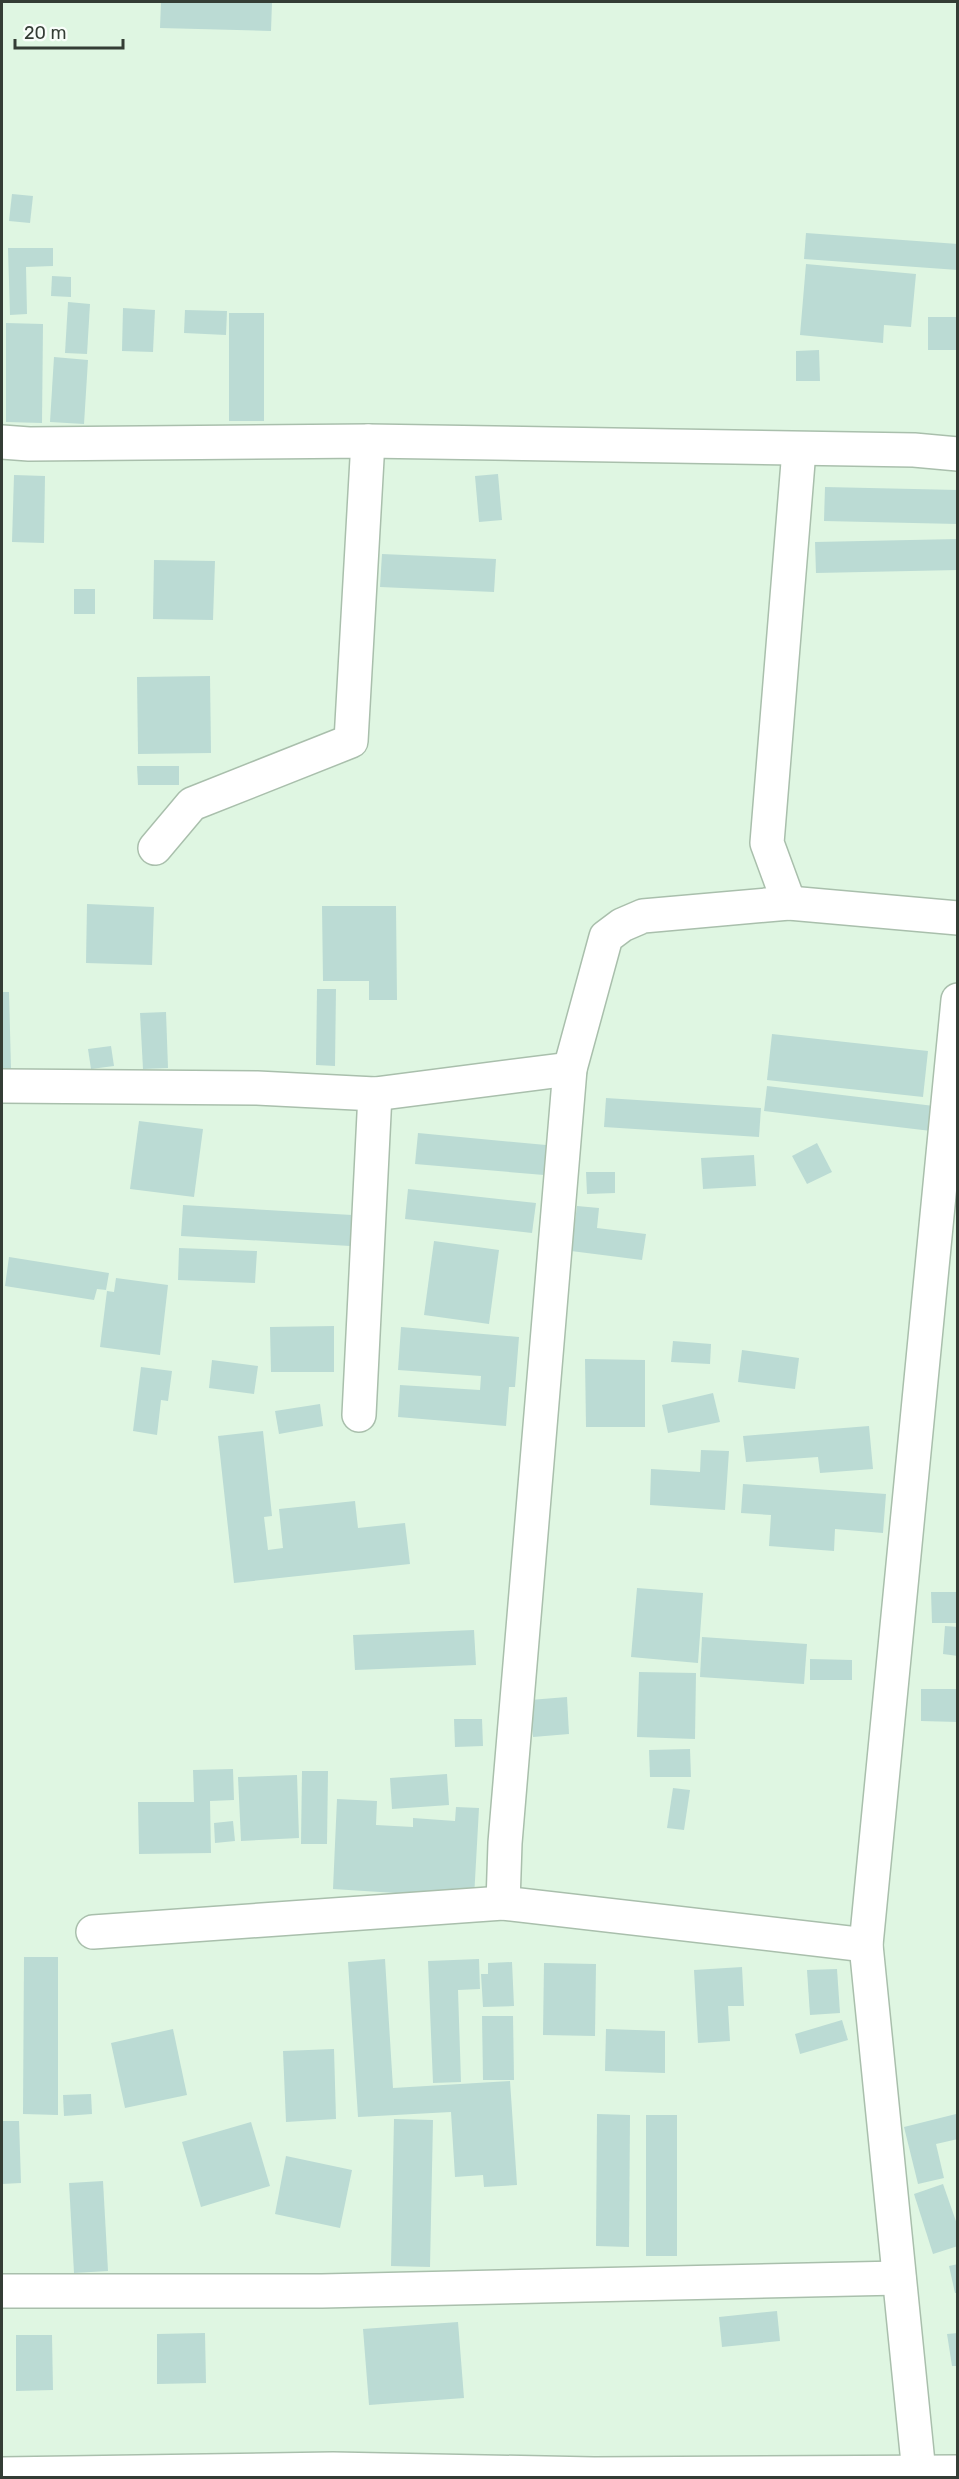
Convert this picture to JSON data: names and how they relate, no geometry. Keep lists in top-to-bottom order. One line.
{"scale_bar":"20 m"}
